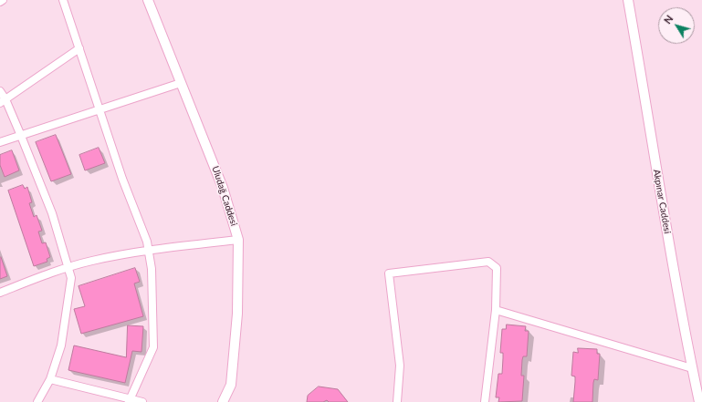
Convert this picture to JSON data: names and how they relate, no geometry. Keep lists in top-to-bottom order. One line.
{"streets":{"street":["Uludağ Caddesi","Akpınar Caddesi"]},"north":"top left"}
